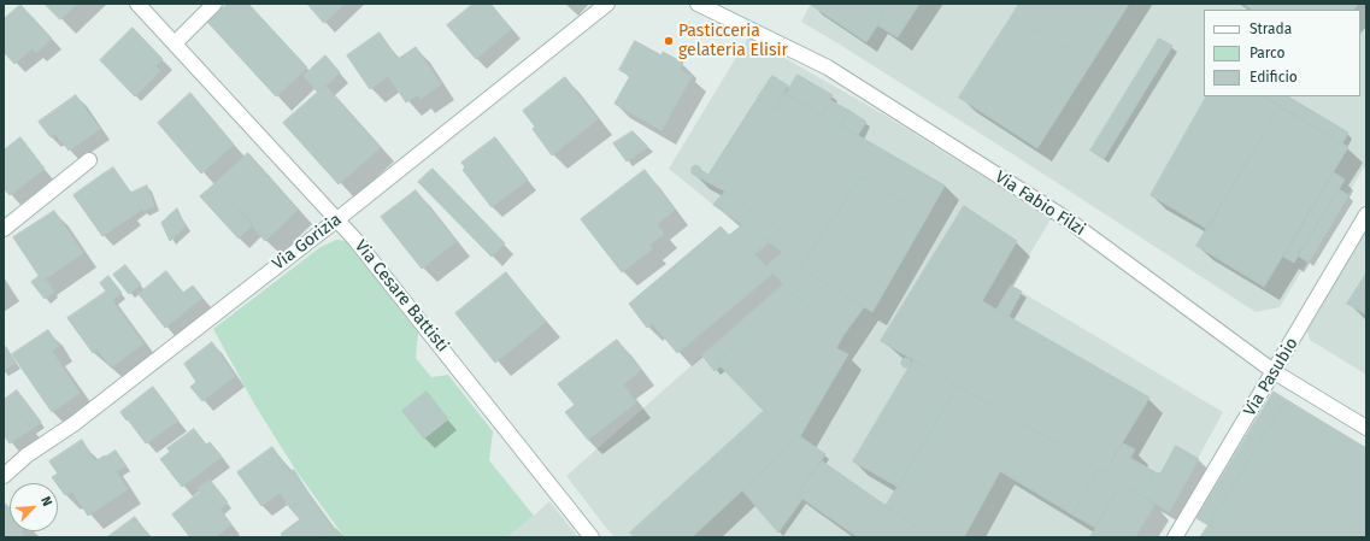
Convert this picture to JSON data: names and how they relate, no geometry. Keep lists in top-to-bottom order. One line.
{"streets":{"street":["Via Fabio Filzi","Via Gorizia","Via Cesare Battisti","Via Pasubio"]},"crossings":[["Via Fabio Filzi","Via Pasubio"],["Via Gorizia","Via Cesare Battisti"]],"places":["Pasticceria gelateria Elisir"],"legend":["Strada","Parco","Edificio"],"north":"top right"}
